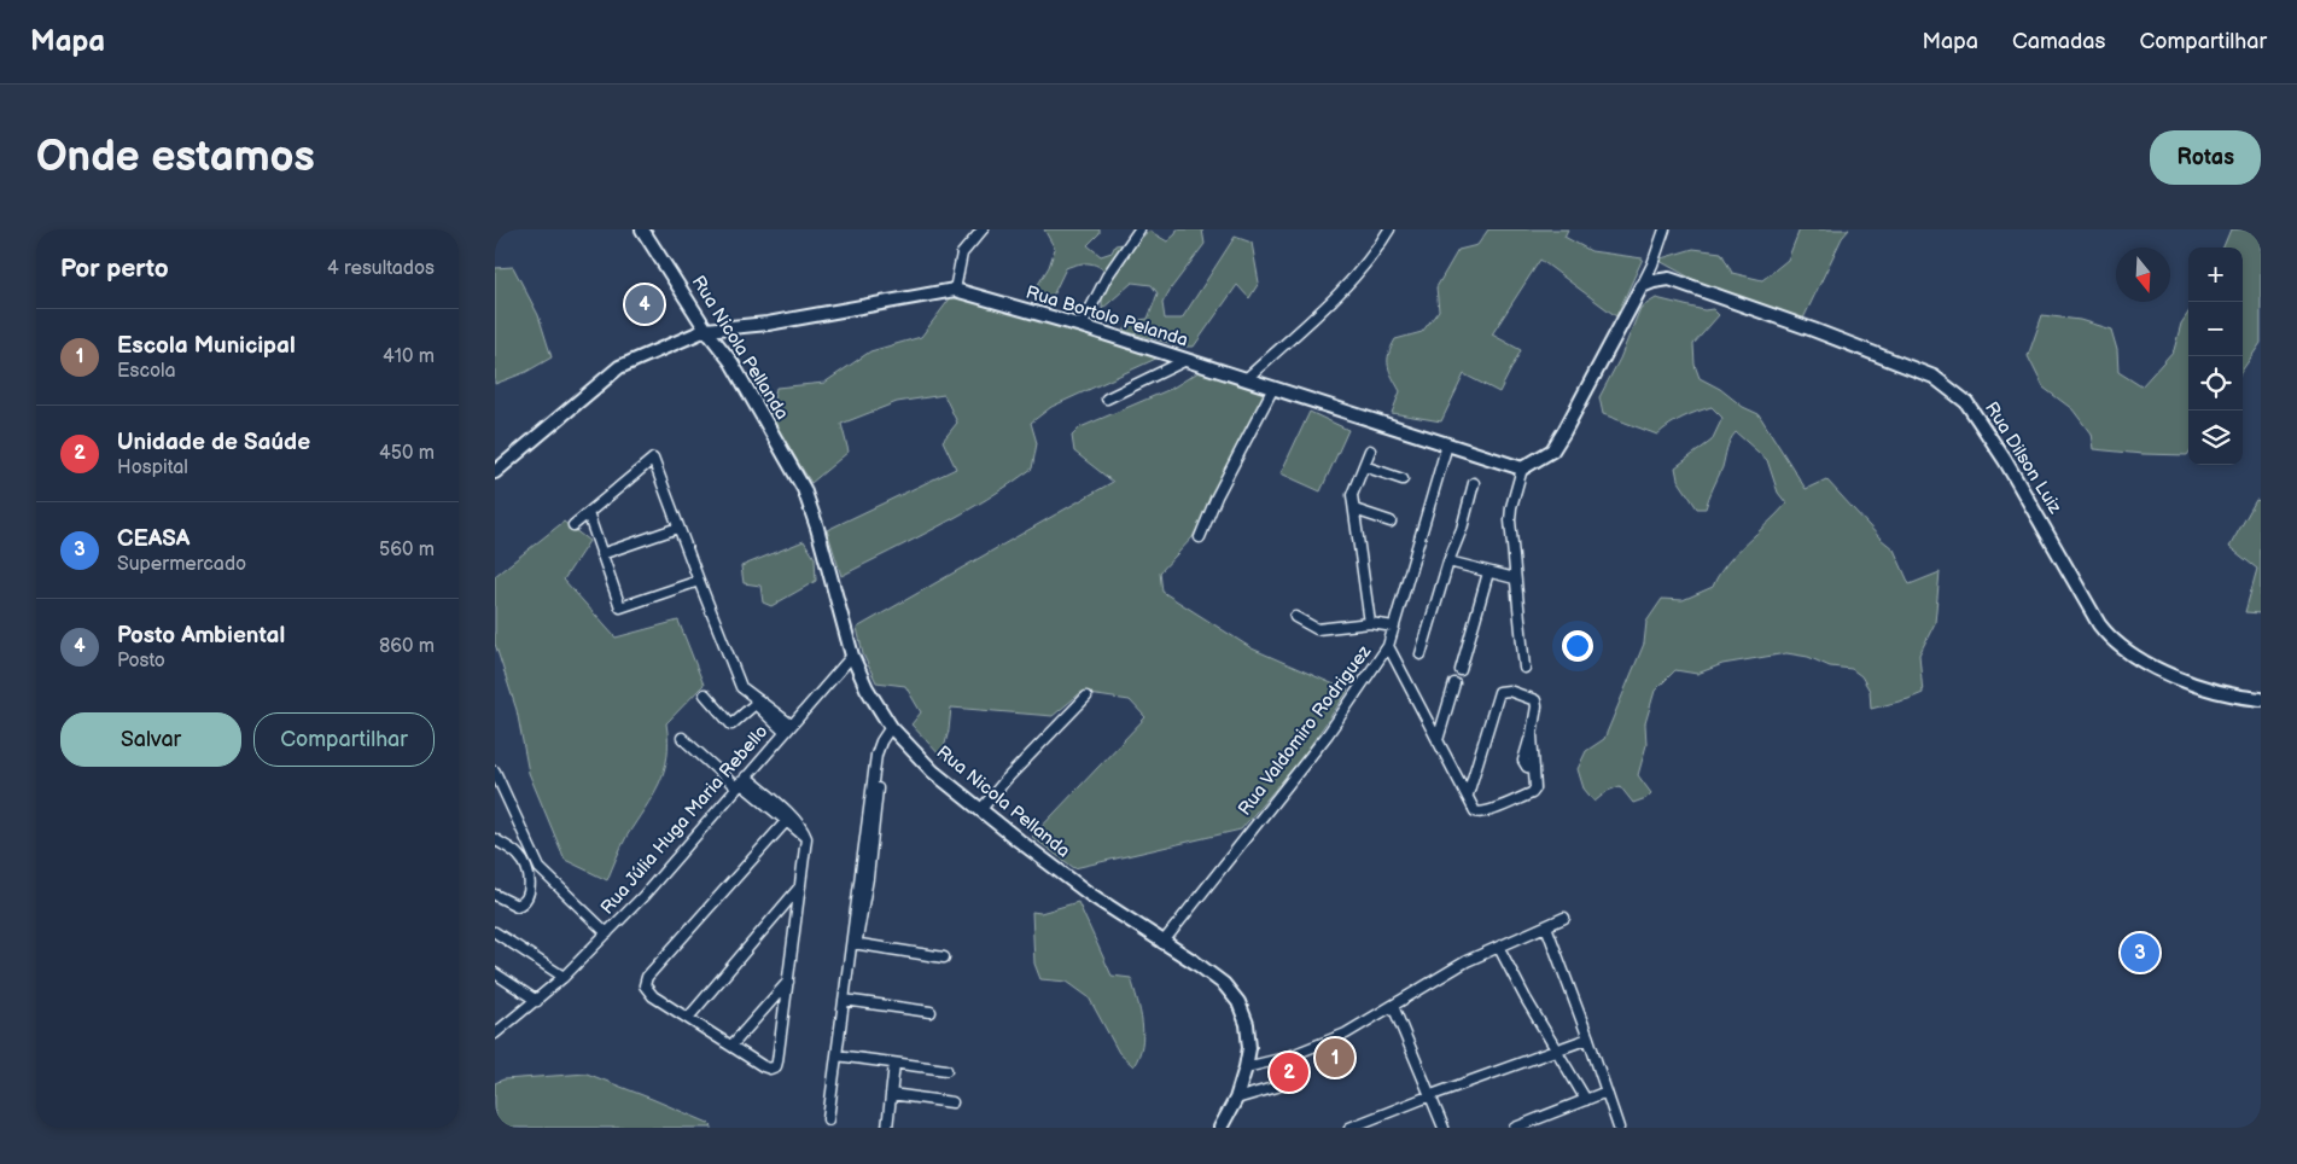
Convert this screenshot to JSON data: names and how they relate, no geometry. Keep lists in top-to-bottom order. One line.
{"streets":{"street":["Rua Bortolo Pelanda","Rua Nicola Pellanda","Rua Dilson Luiz","Rua Valdomiro Rodriguez","Rua Júlia Huga Maria Rebello"]},"crossings":[["Rua Bortolo Pelanda","Rua Nicola Pellanda"],["Rua Bortolo Pelanda","Rua Valdomiro Rodriguez"],["Rua Nicola Pellanda","Rua Valdomiro Rodriguez"],["Rua Nicola Pellanda","Rua Júlia Huga Maria Rebello"]],"north":"bottom","page":{"header":"Mapa","nav":["Mapa","Camadas","Compartilhar"],"buttons":["Rotas",["Salvar","Compartilhar"]],"title":"Onde estamos","heading":["Por perto","4 resultados"],"map_buttons":["+","−"],"pins":["4","3","1","2"],"list":[{"mark":"1","name":"Escola Municipal","note":"Escola","value":"410 m"},{"mark":"2","name":"Unidade de Saúde","note":"Hospital","value":"450 m"},{"mark":"3","name":"CEASA","note":"Supermercado","value":"560 m"},{"mark":"4","name":"Posto Ambiental","note":"Posto","value":"860 m"}]}}
